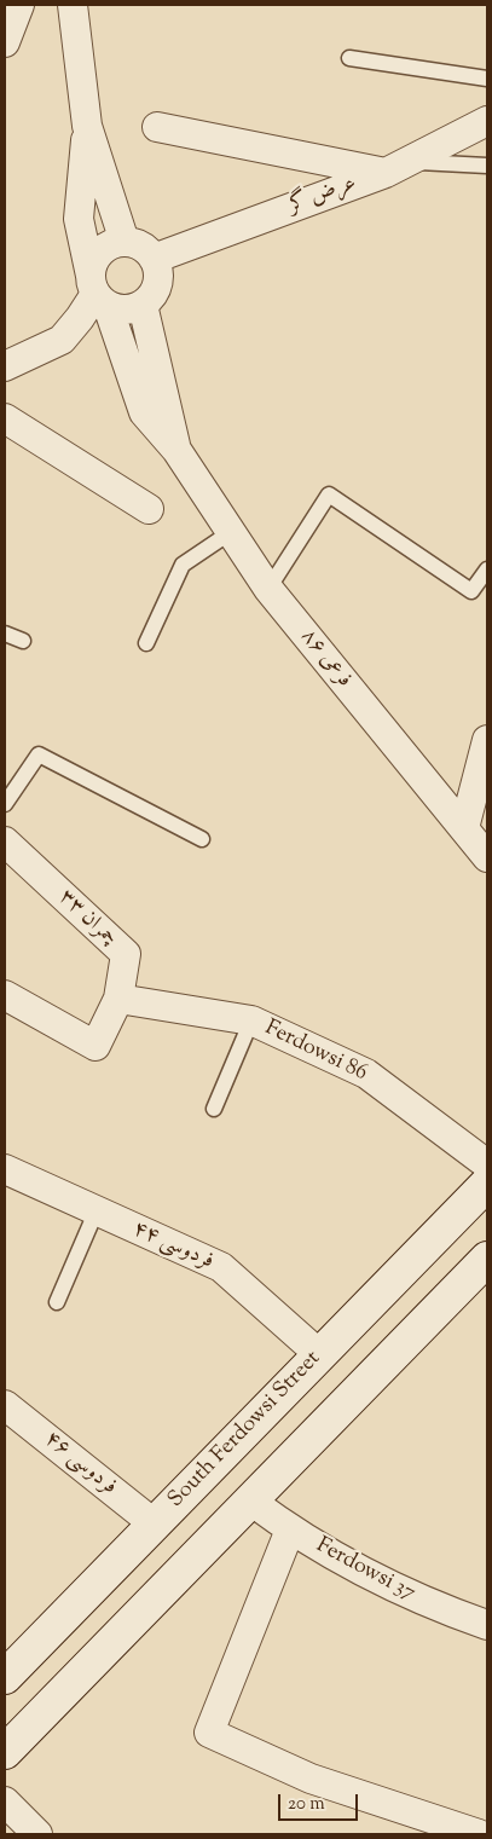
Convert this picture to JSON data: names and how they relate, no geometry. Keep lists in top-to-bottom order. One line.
{"streets":{"main road":["South Ferdowsi Street"],"street":["عرض گر","فرعی ۸۶","چمران ۳۳","Ferdowsi 86","فردوسی ۴۴","فردوسی ۴۶","Ferdowsi 37"]},"crossings":[["چمران ۳۳","Ferdowsi 86"],["فردوسی ۴۴","South Ferdowsi Street"],["South Ferdowsi Street","فردوسی ۴۶"]],"scale_bar":"20 m"}
